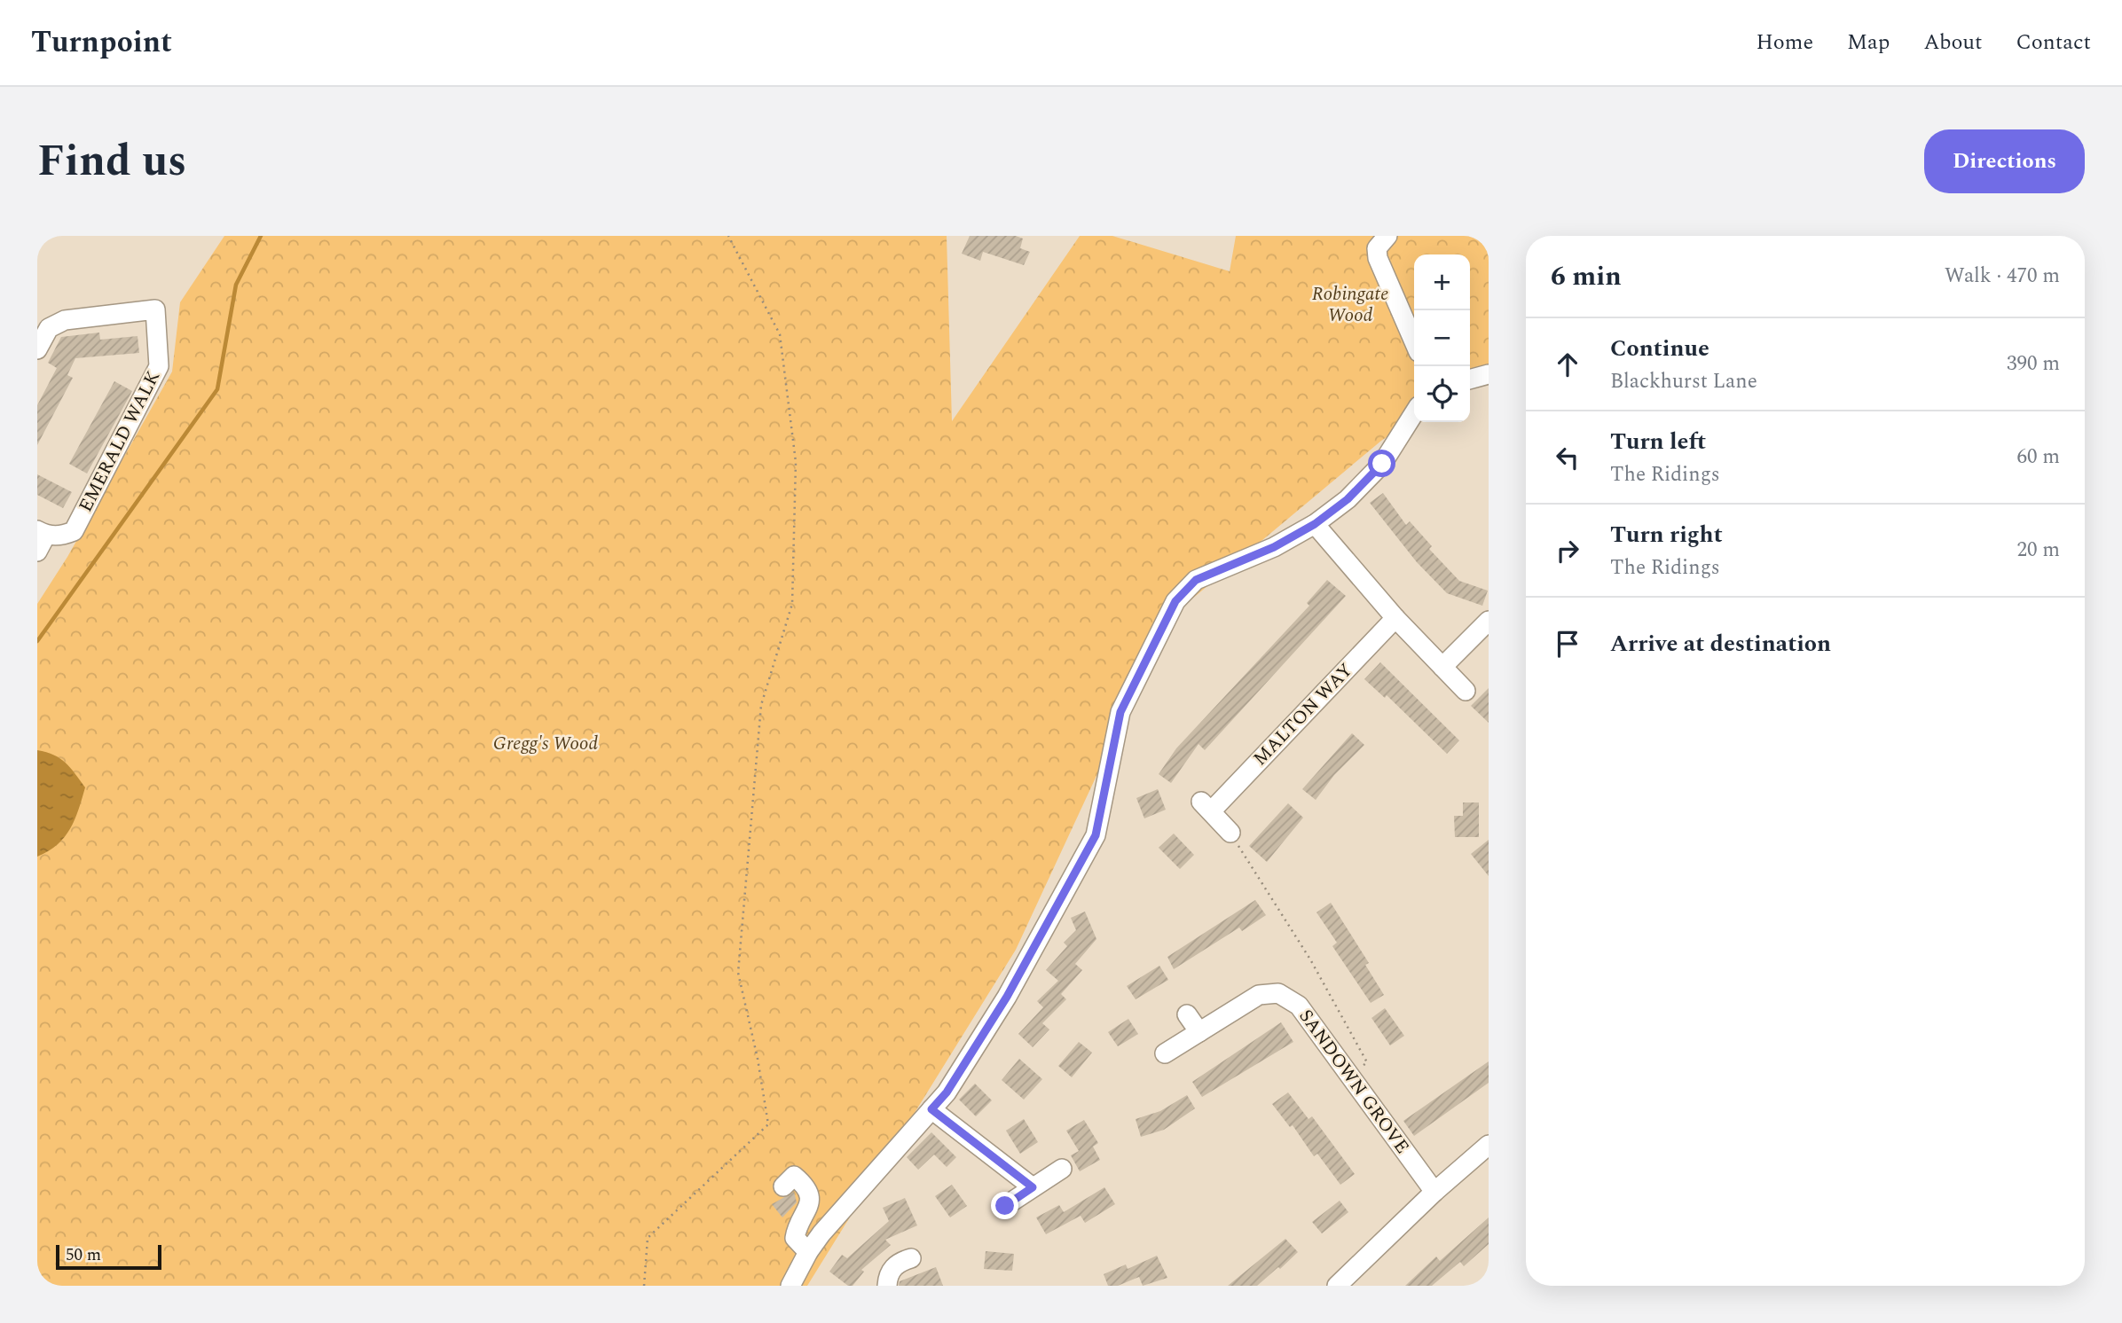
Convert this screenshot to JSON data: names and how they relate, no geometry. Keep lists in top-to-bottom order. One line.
{"streets":{"street":["EMERALD WALK","MALTON WAY","SANDOWN GROVE"]},"parks":["Robingate Wood","Gregg's Wood"],"scale_bar":"50 m","page":{"header":"Turnpoint","nav":["Home","Map","About","Contact"],"title":"Find us","buttons":"Directions","heading":["6 min","Walk · 470 m"],"map_buttons":["+","−"],"list":[["Continue","Blackhurst Lane","390 m"],["Turn left","The Ridings","60 m"],["Turn right","The Ridings","20 m"],"Arrive at destination"],"scale":"50 m"}}
